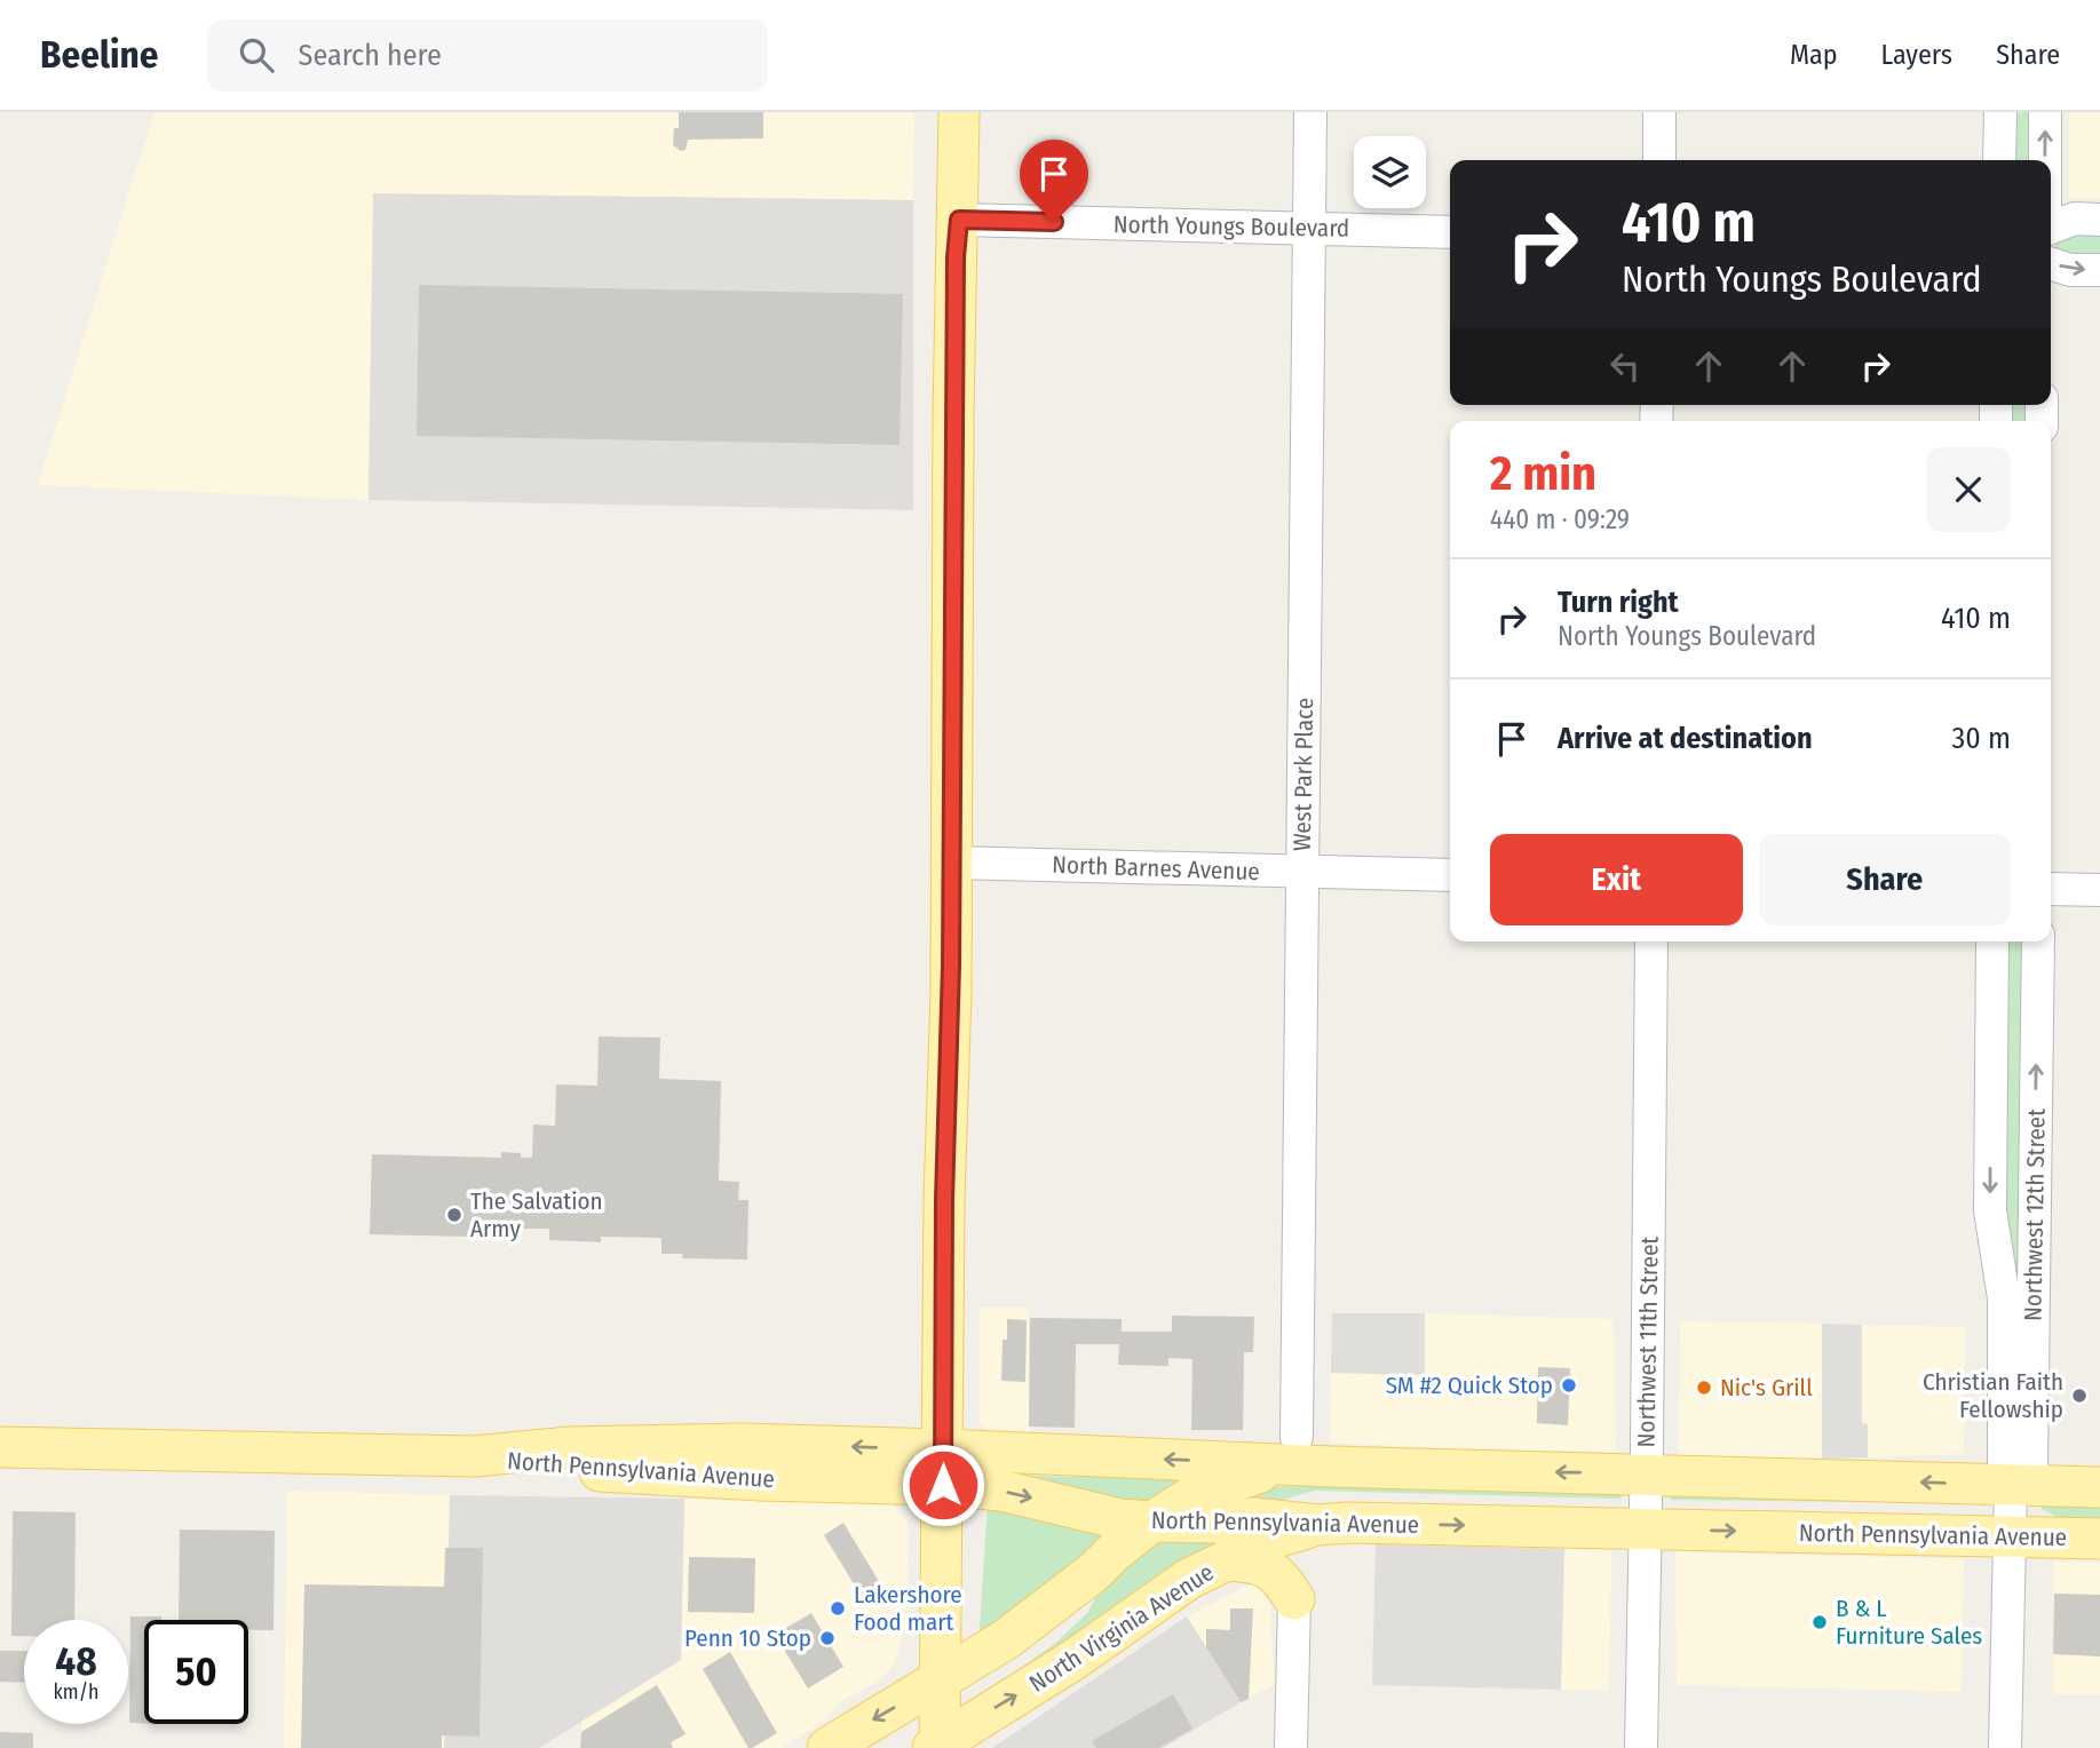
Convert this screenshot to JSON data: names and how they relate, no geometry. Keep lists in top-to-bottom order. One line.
{"streets":{"main road":["North Pennsylvania Avenue","North Virginia Avenue"],"street":["North Youngs Boulevard","West Park Place","North Barnes Avenue","Northwest 12th Street","Northwest 11th Street"]},"crossings":[["North Youngs Boulevard","West Park Place"],["West Park Place","North Barnes Avenue"],["West Park Place","North Pennsylvania Avenue"],["Northwest 12th Street","North Pennsylvania Avenue"],["Northwest 11th Street","North Pennsylvania Avenue"],["North Pennsylvania Avenue","North Virginia Avenue"]],"places":["The Salvation Army","SM #2 Quick Stop","Nic's Grill","Christian Faith Fellowship","Lakershore Food mart","B & L Furniture Sales","Penn 10 Stop"],"page":{"header":"Beeline","search":"Search here","nav":["Map","Layers","Share"],"turn":["410 m","North Youngs Boulevard"],"heading":["2 min","440 m · 09:29"],"list":[{"name":"Turn right","note":"North Youngs Boulevard","value":"410 m"},{"name":"Arrive at destination","value":"30 m"}],"buttons":["Exit","Share"],"speed":"48 km/h","limit":"50"}}
